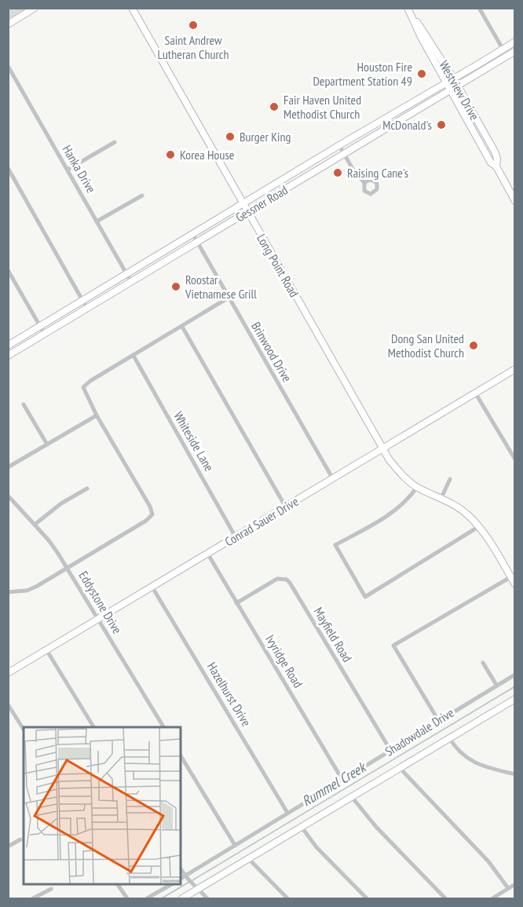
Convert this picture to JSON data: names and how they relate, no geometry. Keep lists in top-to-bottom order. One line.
{"streets":{"main road":["Westview Drive","Gessner Road","Long Point Road","Conrad Sauer Drive","Shadowdale Drive"],"street":["Hanka Drive","Brinwood Drive","Whiteside Lane","Eddystone Drive","Mayfield Road","Ivyridge Road","Hazelhurst Drive"]},"crossings":[["Westview Drive","Gessner Road"],["Hanka Drive","Gessner Road"],["Gessner Road","Long Point Road"],["Gessner Road","Brinwood Drive"],["Long Point Road","Conrad Sauer Drive"],["Brinwood Drive","Conrad Sauer Drive"],["Whiteside Lane","Conrad Sauer Drive"],["Conrad Sauer Drive","Eddystone Drive"],["Conrad Sauer Drive","Ivyridge Road"],["Conrad Sauer Drive","Hazelhurst Drive"],["Mayfield Road","Ivyridge Road"],["Mayfield Road","Shadowdale Drive"],["Ivyridge Road","Shadowdale Drive"],["Hazelhurst Drive","Shadowdale Drive"]],"water":["Rummel Creek"],"places":["Saint Andrew Lutheran Church","Houston Fire Department Station 49","Fair Haven United Methodist Church","McDonald's","Burger King","Korea House","Raising Cane's","Roostar Vietnamese Grill","Dong San United Methodist Church"]}
